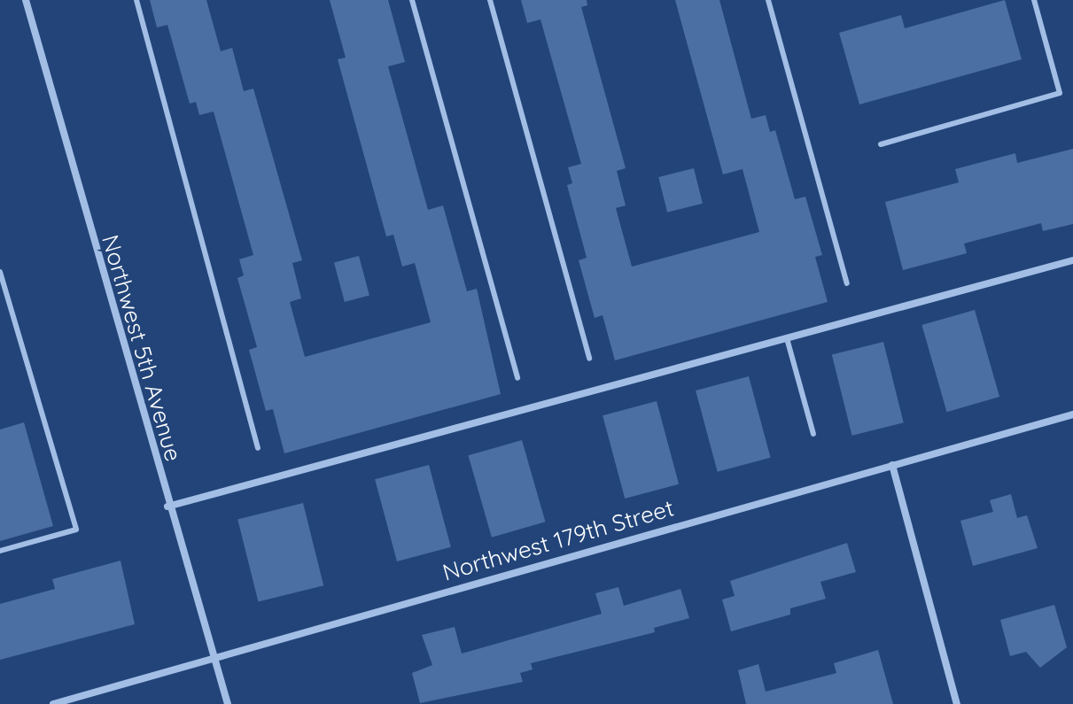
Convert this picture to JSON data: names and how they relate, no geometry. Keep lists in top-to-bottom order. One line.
{"streets":{"street":["Northwest 5th Avenue","Northwest 179th Street"]},"crossings":[["Northwest 5th Avenue","Northwest 179th Street"]]}
